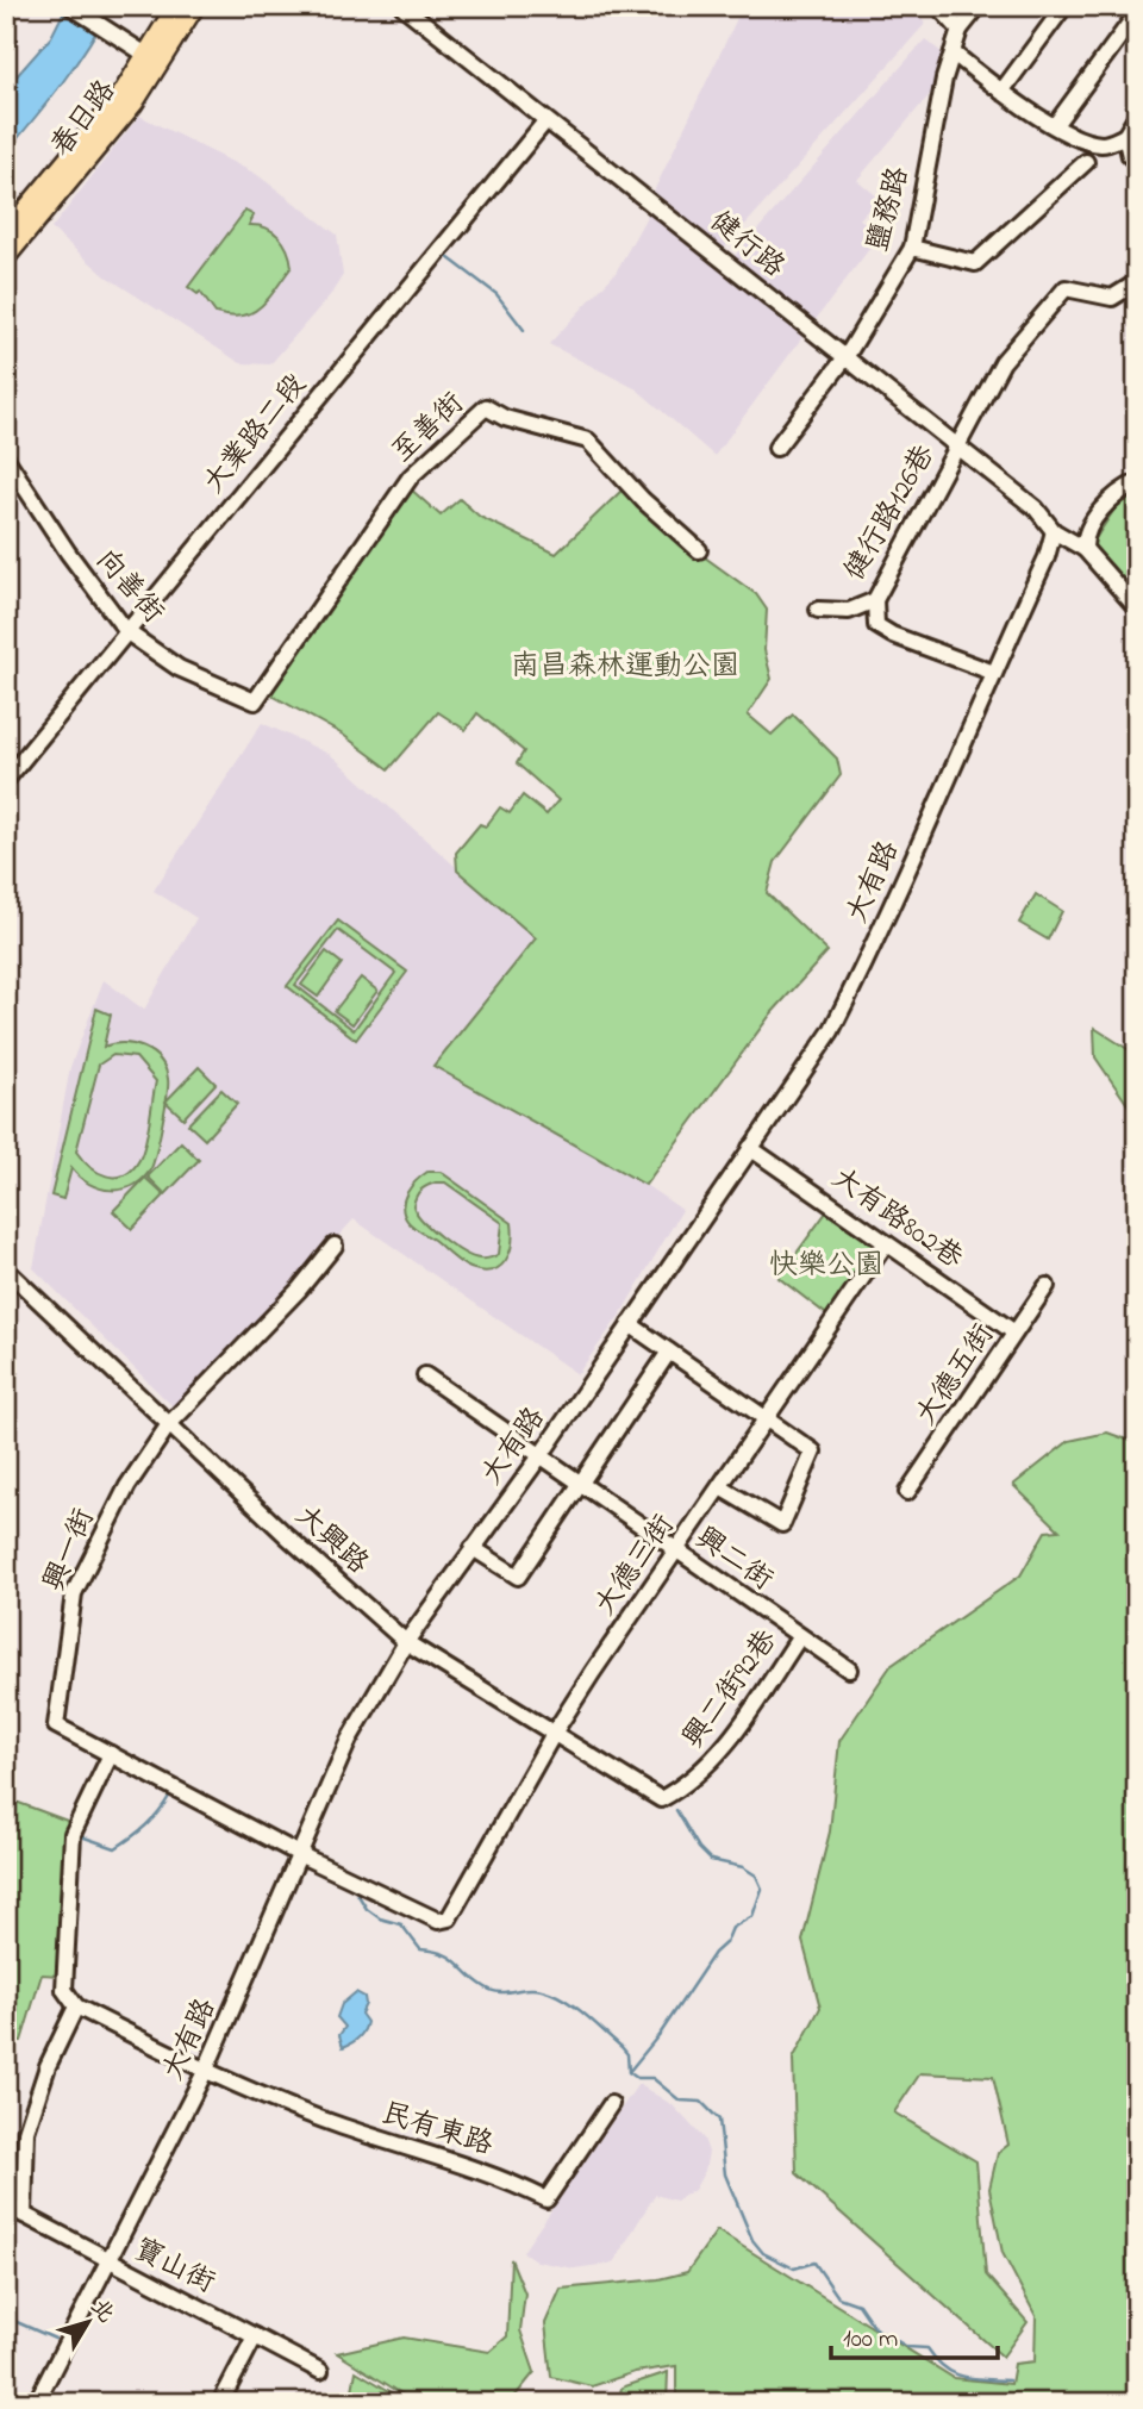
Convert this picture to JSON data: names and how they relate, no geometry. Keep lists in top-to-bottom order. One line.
{"streets":{"main road":["春日路"],"street":["鹽務路","健行路","至善街","大業路二段","健行路126巷","向善街","大有路","大有路802巷","大德五街","大興路","興一街","興二街","大德三街","興二街92巷","民有東路","寶山街"]},"crossings":[["鹽務路","健行路"],["健行路","大業路二段"],["健行路","健行路126巷"],["健行路","大有路"],["至善街","向善街"],["大業路二段","向善街"],["大有路","大有路802巷"],["大有路","大興路"],["大有路","興一街"],["大有路","興二街"],["大有路","民有東路"],["大有路","寶山街"],["大有路802巷","大德五街"],["大有路802巷","大德三街"],["大興路","興一街"],["大興路","大德三街"],["大興路","興二街92巷"],["興一街","大德三街"],["興二街","大德三街"],["興二街","興二街92巷"]],"parks":["南昌森林運動公園","快樂公園"],"scale_bar":"100 m","north":"top right"}
